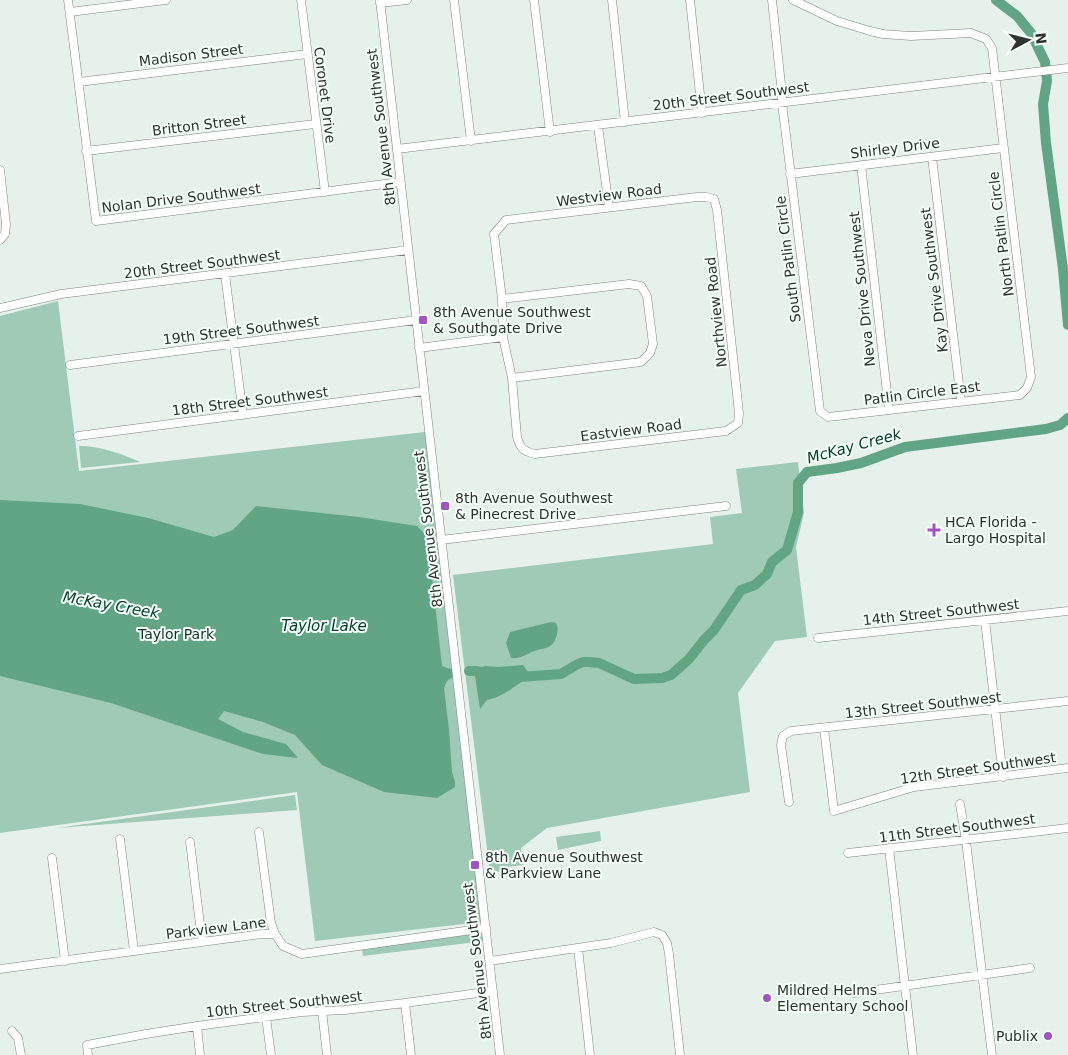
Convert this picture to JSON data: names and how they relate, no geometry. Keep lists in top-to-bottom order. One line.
{"streets":{"street":["Madison Street","Coronet Drive","20th Street Southwest","Britton Street","8th Avenue Southwest","Shirley Drive","Westview Road","Nolan Drive Southwest","North Patlin Circle","South Patlin Circle","Kay Drive Southwest","Neva Drive Southwest","Northview Road","19th Street Southwest","Patlin Circle East","18th Street Southwest","Eastview Road","14th Street Southwest","13th Street Southwest","12th Street Southwest","11th Street Southwest","Parkview Lane","10th Street Southwest"]},"crossings":[["Madison Street","Coronet Drive"],["Madison Street","Nolan Drive Southwest"],["Coronet Drive","Britton Street"],["Coronet Drive","Nolan Drive Southwest"],["20th Street Southwest","8th Avenue Southwest"],["20th Street Southwest","North Patlin Circle"],["20th Street Southwest","South Patlin Circle"],["Britton Street","Nolan Drive Southwest"],["8th Avenue Southwest","Nolan Drive Southwest"],["8th Avenue Southwest","19th Street Southwest"],["8th Avenue Southwest","18th Street Southwest"],["8th Avenue Southwest","Parkview Lane"],["8th Avenue Southwest","10th Street Southwest"],["Shirley Drive","North Patlin Circle"],["Shirley Drive","South Patlin Circle"],["Shirley Drive","Kay Drive Southwest"],["Shirley Drive","Neva Drive Southwest"],["Westview Road","Northview Road"],["North Patlin Circle","Patlin Circle East"],["South Patlin Circle","Patlin Circle East"],["Kay Drive Southwest","Patlin Circle East"],["Neva Drive Southwest","Patlin Circle East"],["Northview Road","Eastview Road"],["13th Street Southwest","12th Street Southwest"]],"water":["McKay Creek","Taylor Lake"],"parks":["Taylor Park"],"places":{"transit":["8th Avenue Southwest & Southgate Drive","8th Avenue Southwest & Pinecrest Drive","8th Avenue Southwest & Parkview Lane"],"health":["HCA Florida - Largo Hospital"],"other":["Mildred Helms Elementary School","Publix"]},"north":"right"}
